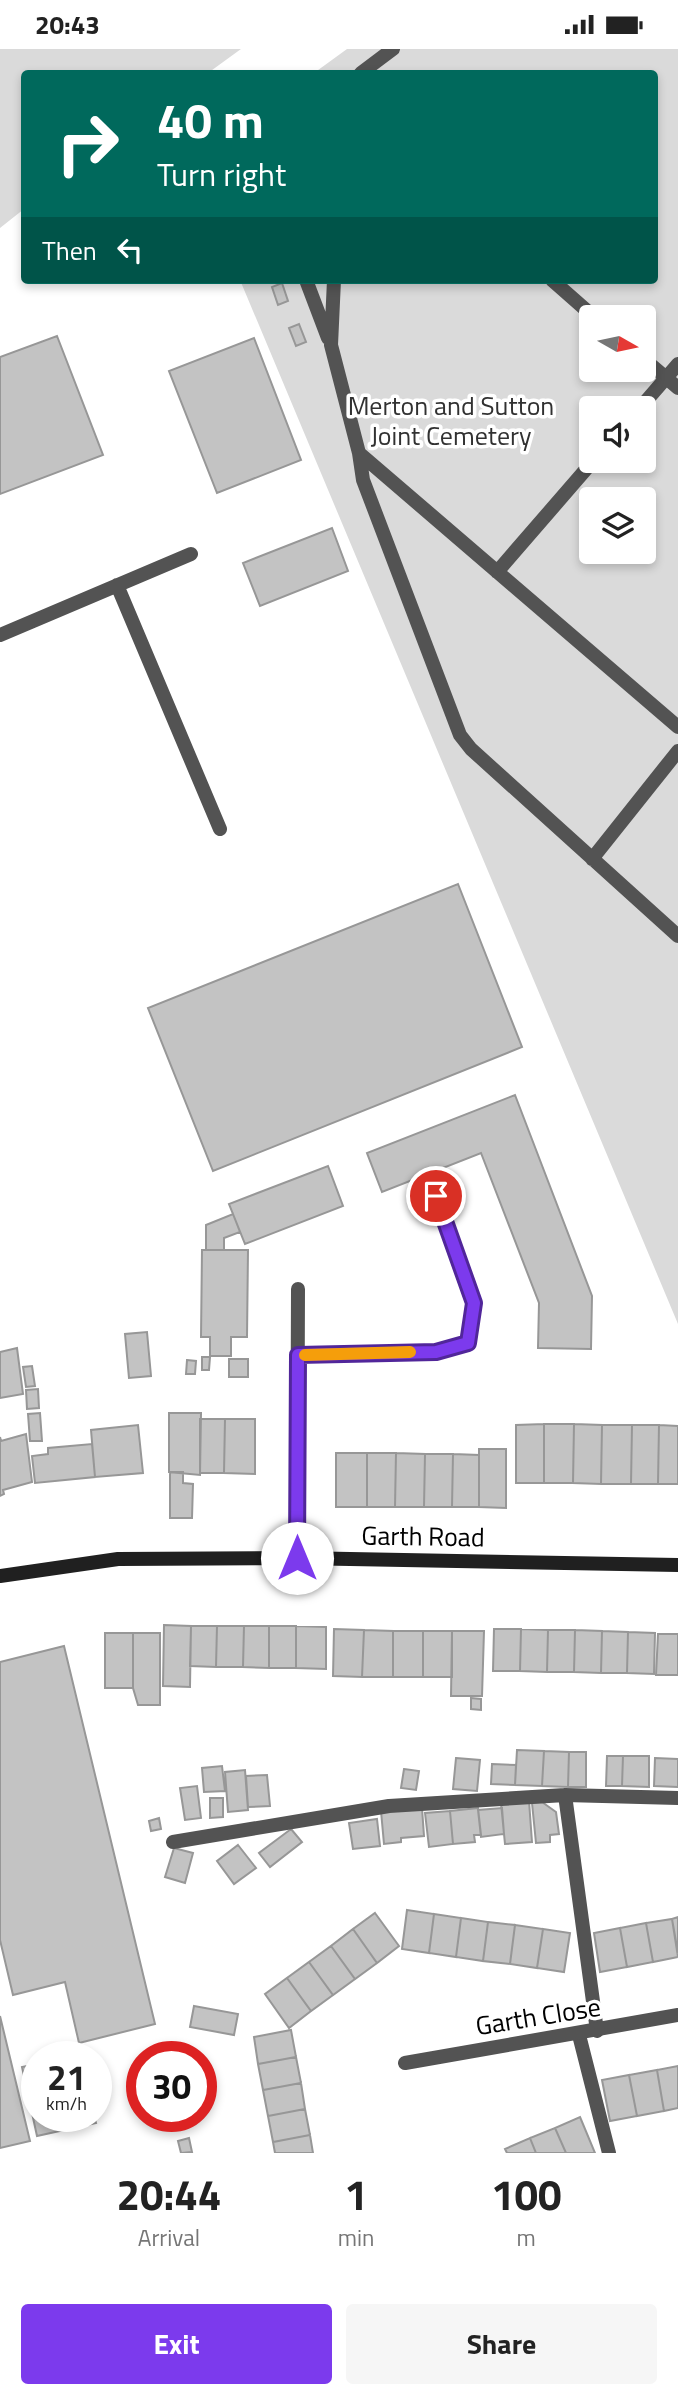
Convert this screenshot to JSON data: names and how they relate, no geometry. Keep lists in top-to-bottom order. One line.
{"streets":{"street":["Garth Road","Garth Close"]},"parks":["Merton and Sutton Joint Cemetery"],"north":"right","page":{"status":"20:43","turn":["40 m","Turn right"],"then":"Then","speed":"21 km/h","limit":"30","eta":["20:44","Arrival","1","min","100","m"],"buttons":["Exit","Share"]}}
